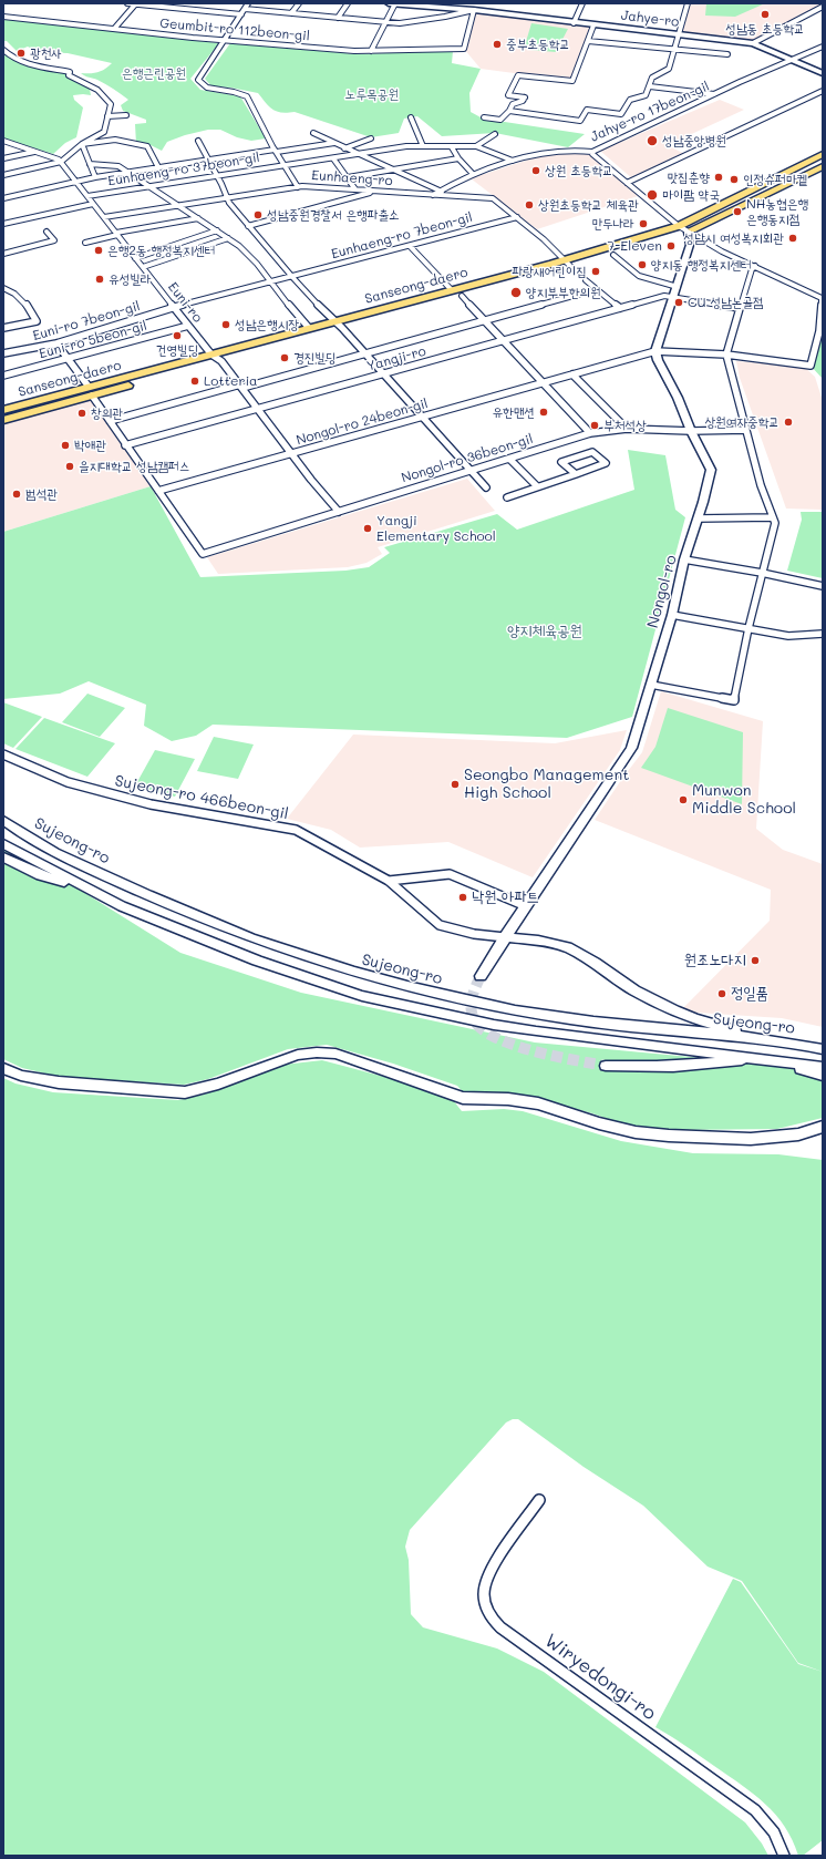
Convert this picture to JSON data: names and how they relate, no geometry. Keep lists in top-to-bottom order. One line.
{"streets":{"main road":["Jahye-ro","Sanseong-daero","Nongol-ro","Sujeong-ro"],"street":["Geumbit-ro 112beon-gil","Jahye-ro 17beon-gil","Eunhaeng-ro 37beon-gil","Eunhaeng-ro","Eunhaeng-ro 7beon-gil","Euni-ro","Euni-ro 7beon-gil","Euni-ro 5beon-gil","Yangji-ro","Nongol-ro 24beon-gil","Nongol-ro 36beon-gil","Sujeong-ro 466beon-gil","Wiryedongi-ro"]},"crossings":[["Jahye-ro","Geumbit-ro 112beon-gil"],["Jahye-ro","Jahye-ro 17beon-gil"],["Geumbit-ro 112beon-gil","Eunhaeng-ro"],["Jahye-ro 17beon-gil","Eunhaeng-ro"],["Eunhaeng-ro 37beon-gil","Eunhaeng-ro"],["Eunhaeng-ro 37beon-gil","Euni-ro"],["Eunhaeng-ro","Eunhaeng-ro 7beon-gil"],["Eunhaeng-ro","Sanseong-daero"],["Eunhaeng-ro 7beon-gil","Euni-ro 7beon-gil"],["Sanseong-daero","Euni-ro"],["Euni-ro","Euni-ro 7beon-gil"],["Euni-ro","Euni-ro 5beon-gil"],["Euni-ro","Yangji-ro"],["Euni-ro","Nongol-ro 24beon-gil"],["Euni-ro","Nongol-ro 36beon-gil"],["Nongol-ro 24beon-gil","Nongol-ro 36beon-gil"],["Nongol-ro 24beon-gil","Nongol-ro"],["Nongol-ro 36beon-gil","Nongol-ro"],["Nongol-ro","Sujeong-ro 466beon-gil"]],"parks":["은행근린공원","노루목공원","양지체육공원"],"places":["성남동 초등학교","중부초등학교","광천사","성남중앙병원","상원 초등학교","맛집춘향","인정슈퍼마켙","마이팜 약국","상원초등학교 체육관","NH농협은행 은행동지점","성남중원경찰서 은행파출소","만두나라","성남시 여성복지회관","7-Eleven","은행2동 행정복지센터","양지동 행정복지센터","파랑새어린이집","유성빌라","양지부부한의원","CU 성남논골점","성남은행시장","건영빌딩","경진빌딩","Lotteria","유한맨션","창의관","상원여자중학교","부처석상","박애관","을지대학교 성남캠퍼스","범석관","Yangji Elementary School","Seongbo Management High School","Munwon Middle School","낙원 아파트","원조노다지","정일품"]}
